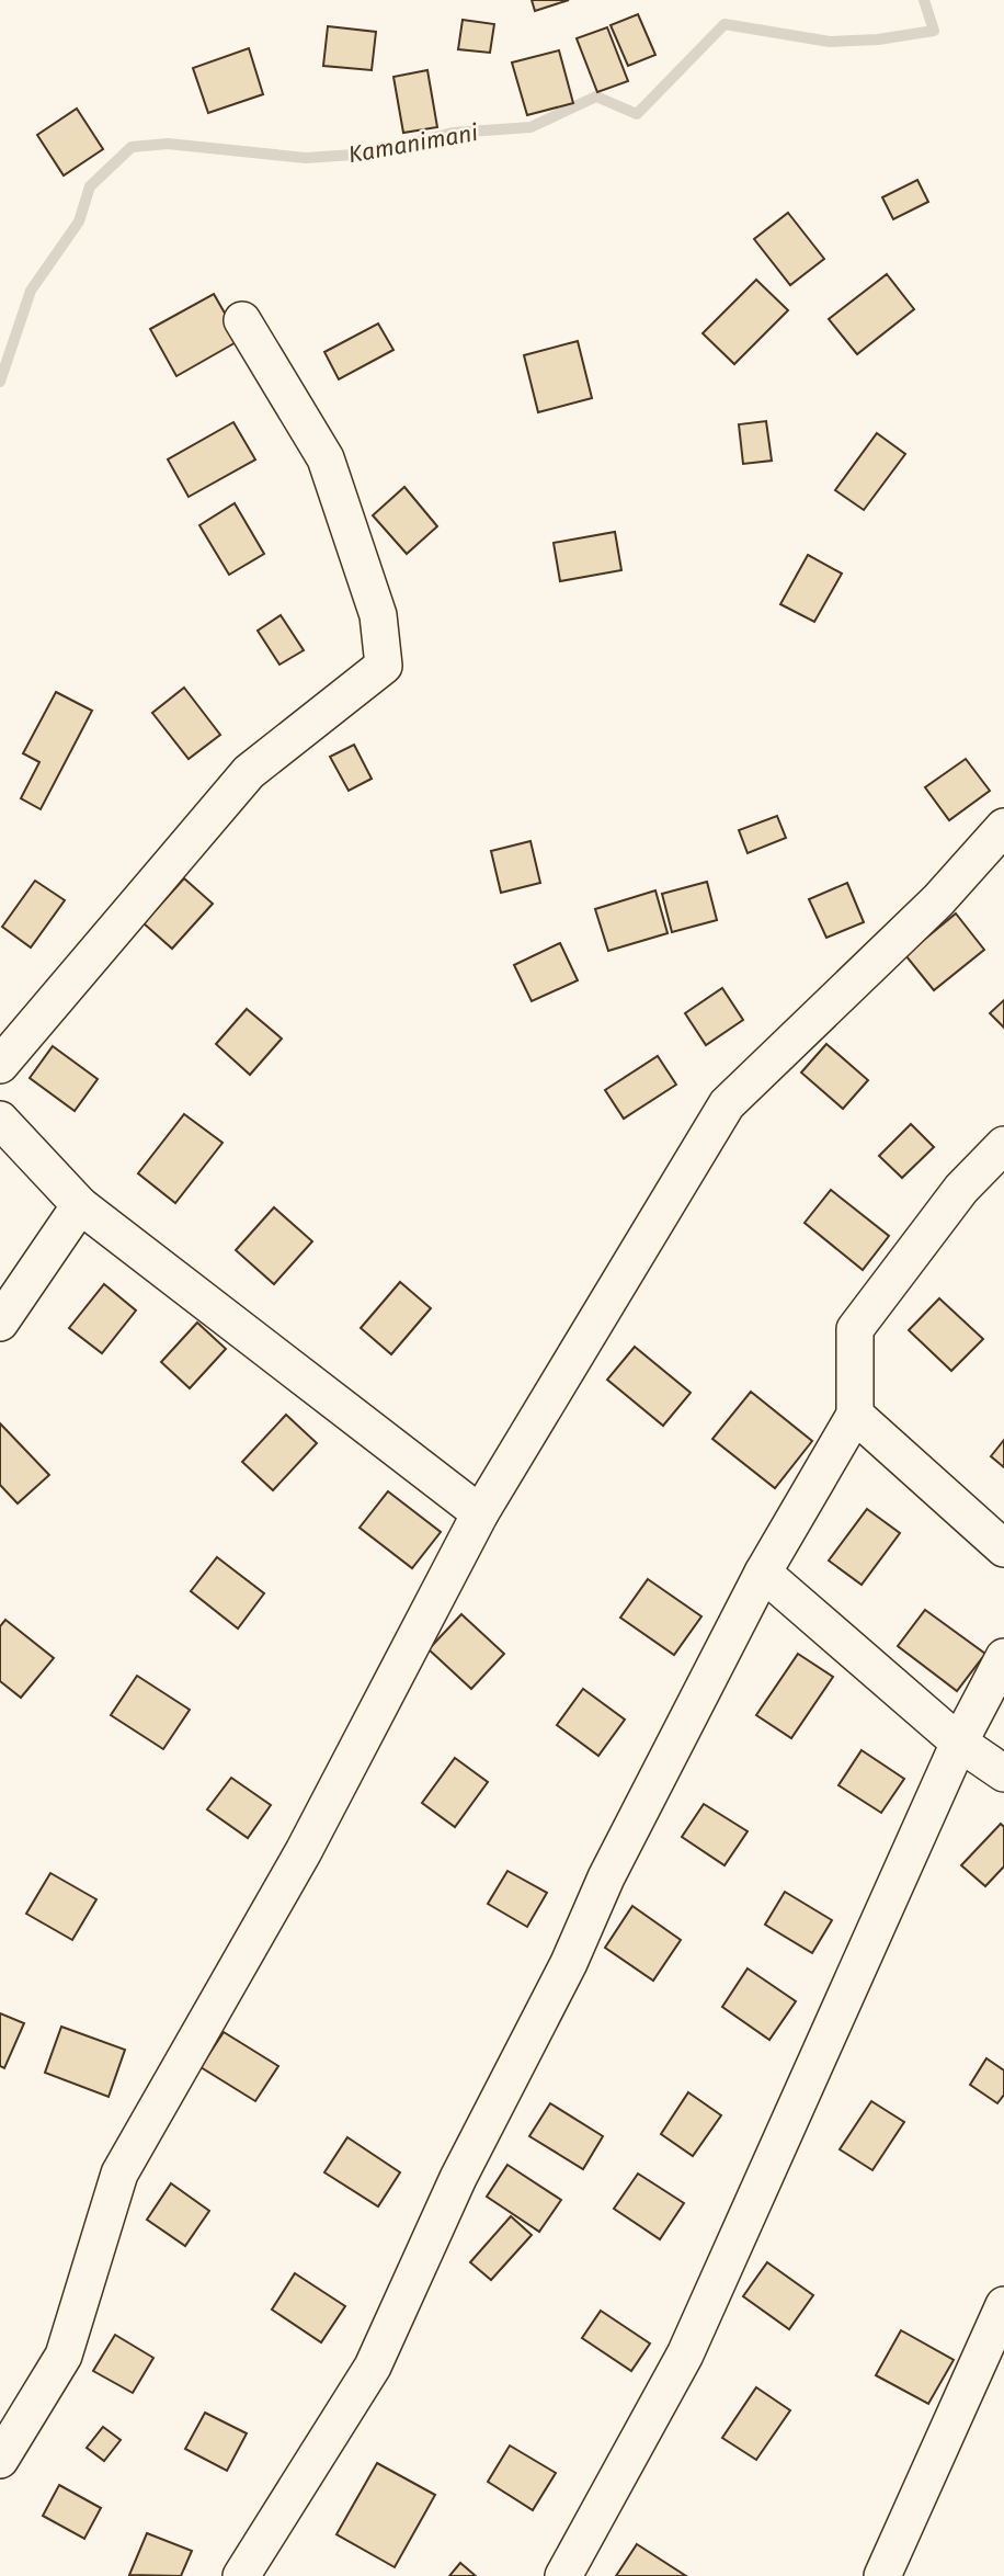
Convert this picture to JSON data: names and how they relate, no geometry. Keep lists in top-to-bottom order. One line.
{"water":["Kamanimani"]}
